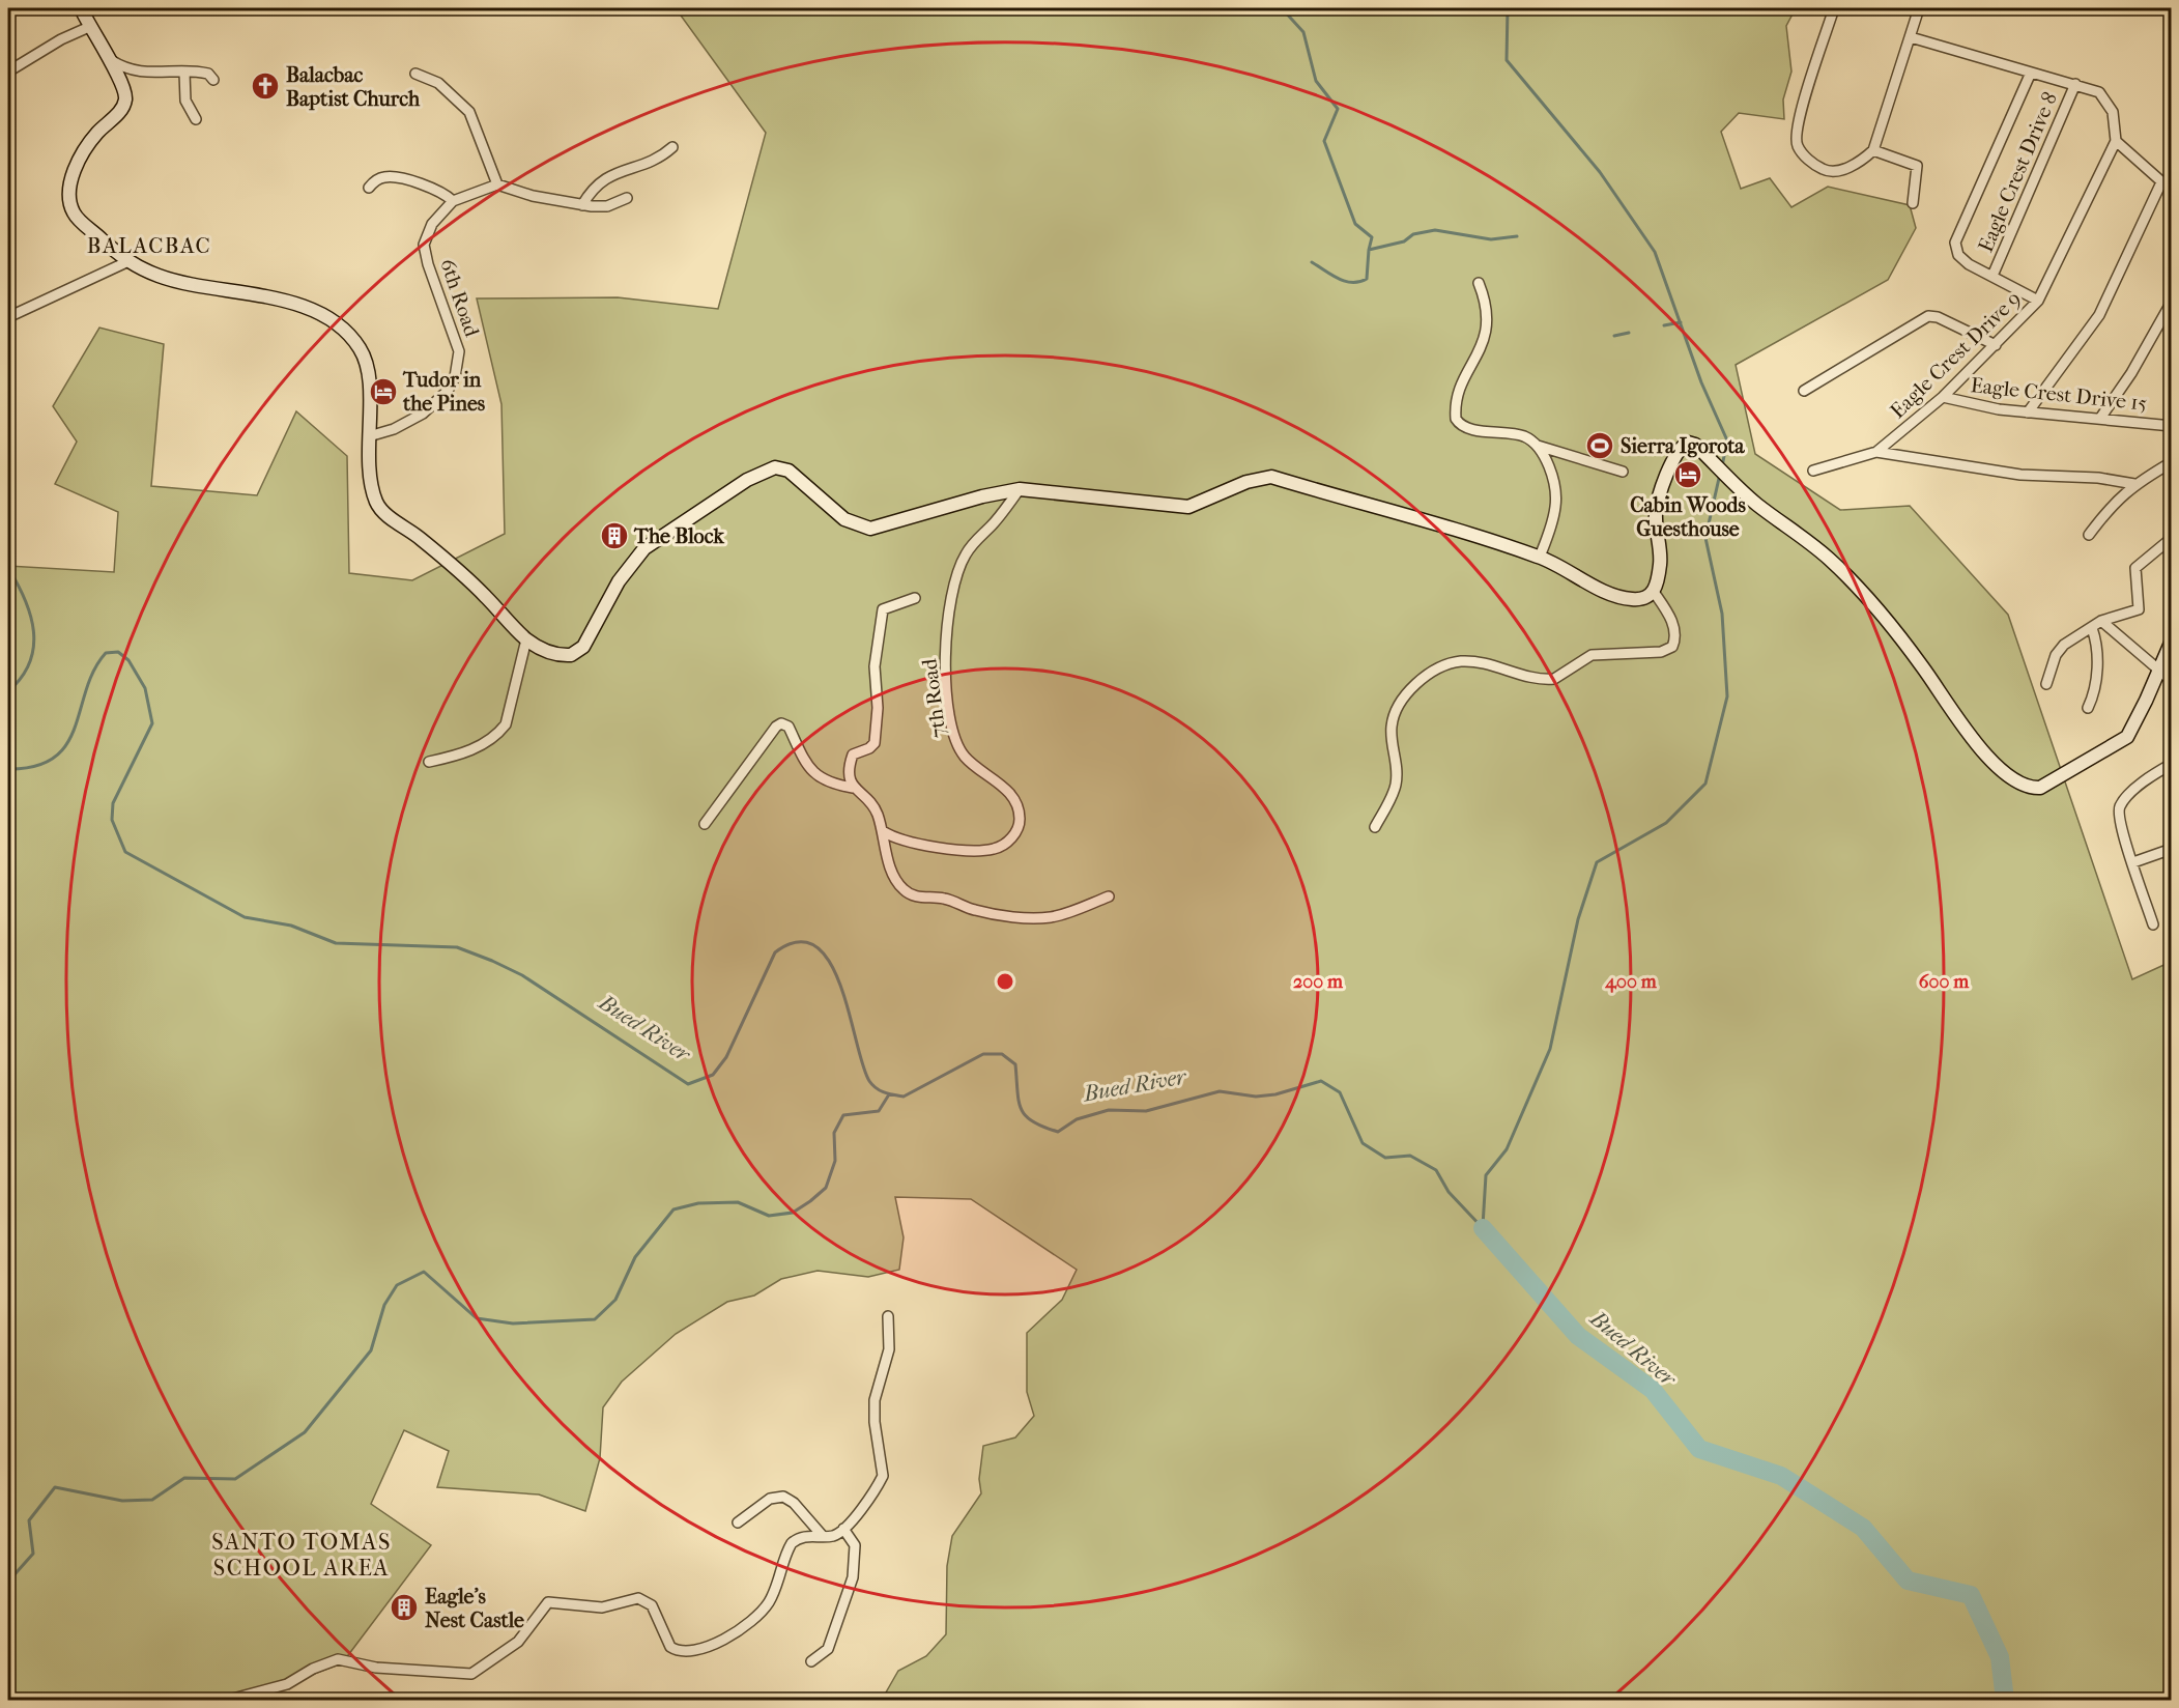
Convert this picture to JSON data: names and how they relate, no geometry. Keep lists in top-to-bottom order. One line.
{"streets":{"street":["Eagle Crest Drive 8","6th Road","Eagle Crest Drive 9","Eagle Crest Drive 15","7th Road"]},"crossings":[["Eagle Crest Drive 9","Eagle Crest Drive 15"]],"districts":["BALACBAC","SANTO TOMAS SCHOOL AREA"],"water":["Bued River"],"places":{"church":["Balacbac Baptist Church"],"hotel":["Tudor in the Pines","Cabin Woods Guesthouse"],"sports":["Sierra Igorota"],"building":["The Block","Eagle’s Nest Castle"]},"rings":["200 m","400 m","600 m"]}
